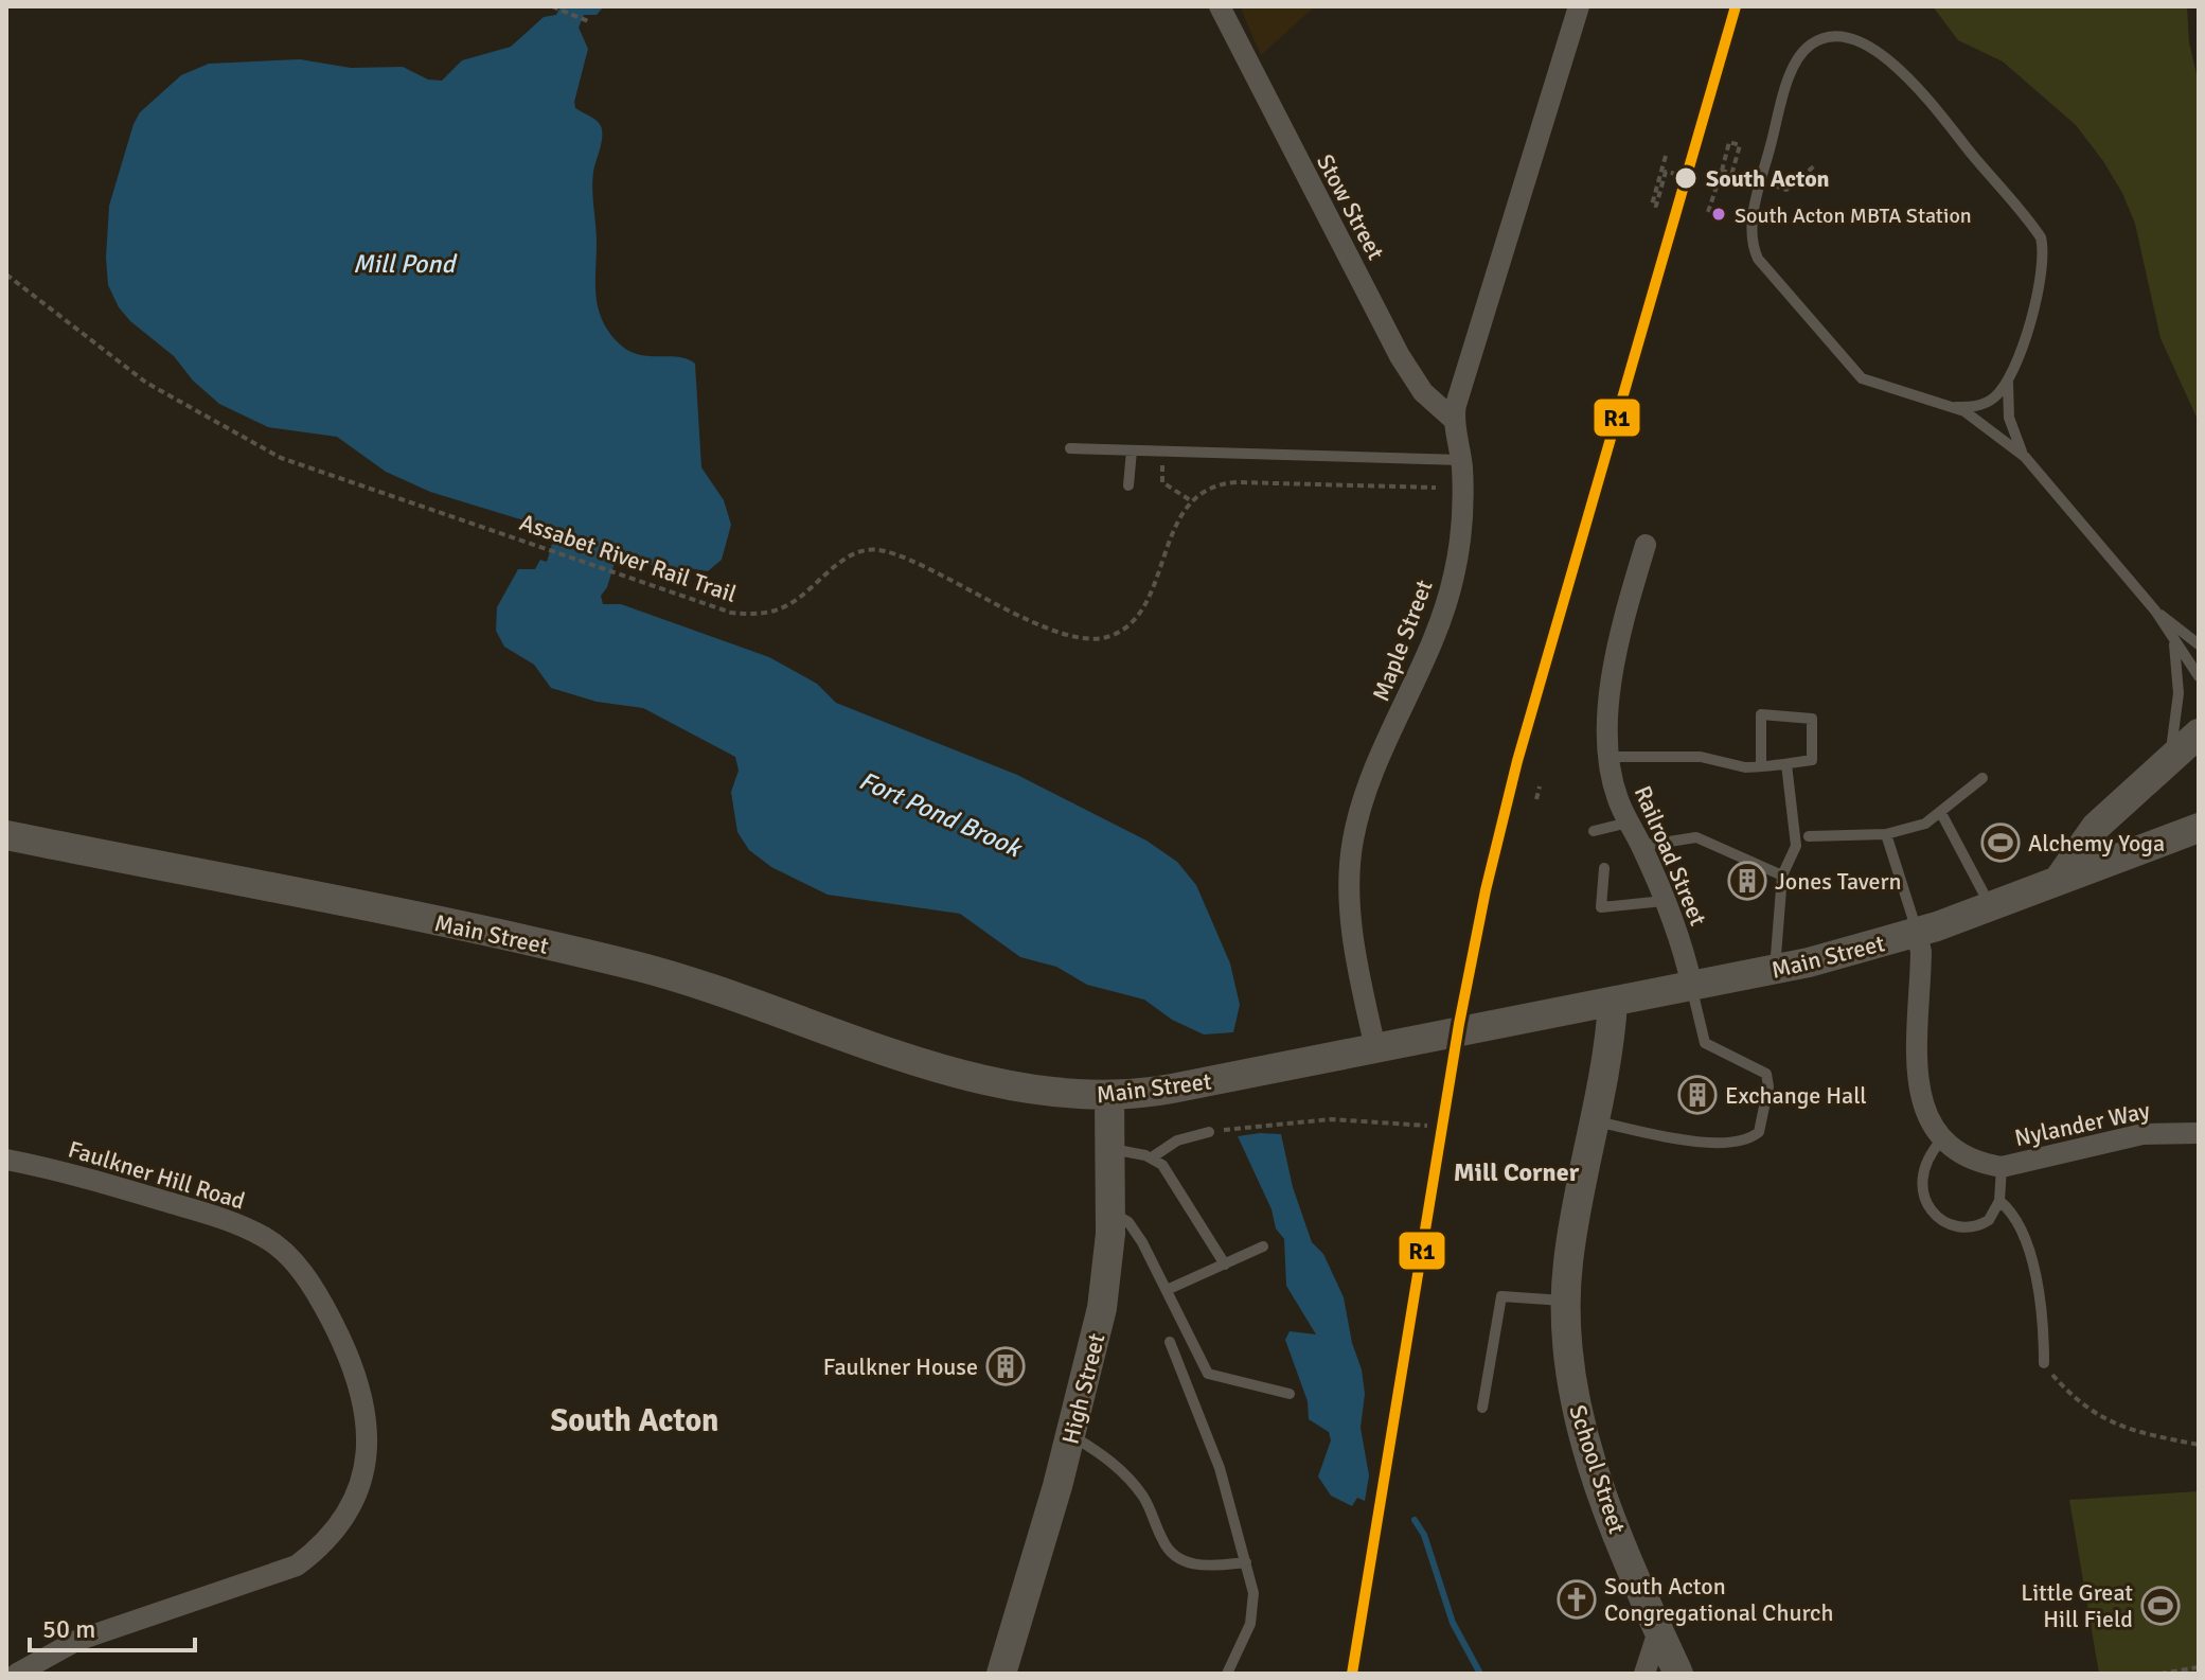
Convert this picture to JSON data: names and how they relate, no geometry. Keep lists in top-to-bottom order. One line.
{"streets":{"main road":["Main Street","High Street","School Street"],"street":["Stow Street","Maple Street","Railroad Street","Nylander Way","Faulkner Hill Road"],"path":["Assabet River Rail Trail"]},"crossings":[["Stow Street","Maple Street"],["Maple Street","Main Street"],["Railroad Street","Main Street"],["Main Street","High Street"],["Main Street","School Street"]],"districts":["Mill Corner","South Acton"],"water":["Mill Pond","Fort Pond Brook"],"places":{"other":["South Acton","South Acton MBTA Station"],"sports":["Alchemy Yoga","Little Great Hill Field"],"building":["Jones Tavern","Exchange Hall","Faulkner House"],"church":["South Acton Congregational Church"]},"lines":["transit line R1"],"scale_bar":"50 m"}
